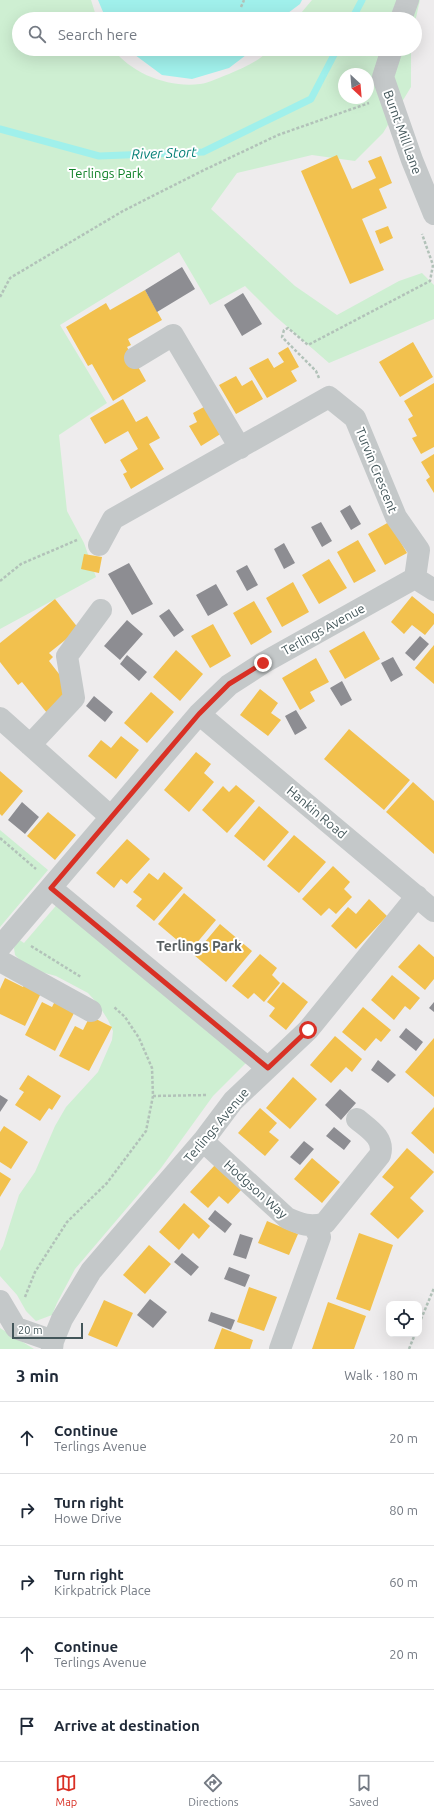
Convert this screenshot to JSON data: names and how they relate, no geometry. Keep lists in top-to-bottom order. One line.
{"streets":{"street":["Burnt Mill Lane","Turvin Crescent","Terlings Avenue","Hankin Road","Hodgson Way"]},"crossings":[["Turvin Crescent","Terlings Avenue"],["Terlings Avenue","Hankin Road"],["Terlings Avenue","Hodgson Way"]],"districts":["Terlings Park"],"water":["River Stort"],"parks":["Terlings Park"],"scale_bar":"20 m","north":"bottom right","page":{"search":"Search here","scale":"20 m","heading":["3 min","Walk · 180 m"],"list":[["Continue","Terlings Avenue","20 m"],["Turn right","Howe Drive","80 m"],["Turn right","Kirkpatrick Place","60 m"],["Continue","Terlings Avenue","20 m"],"Arrive at destination"],"nav":["Map","Directions","Saved"]}}
